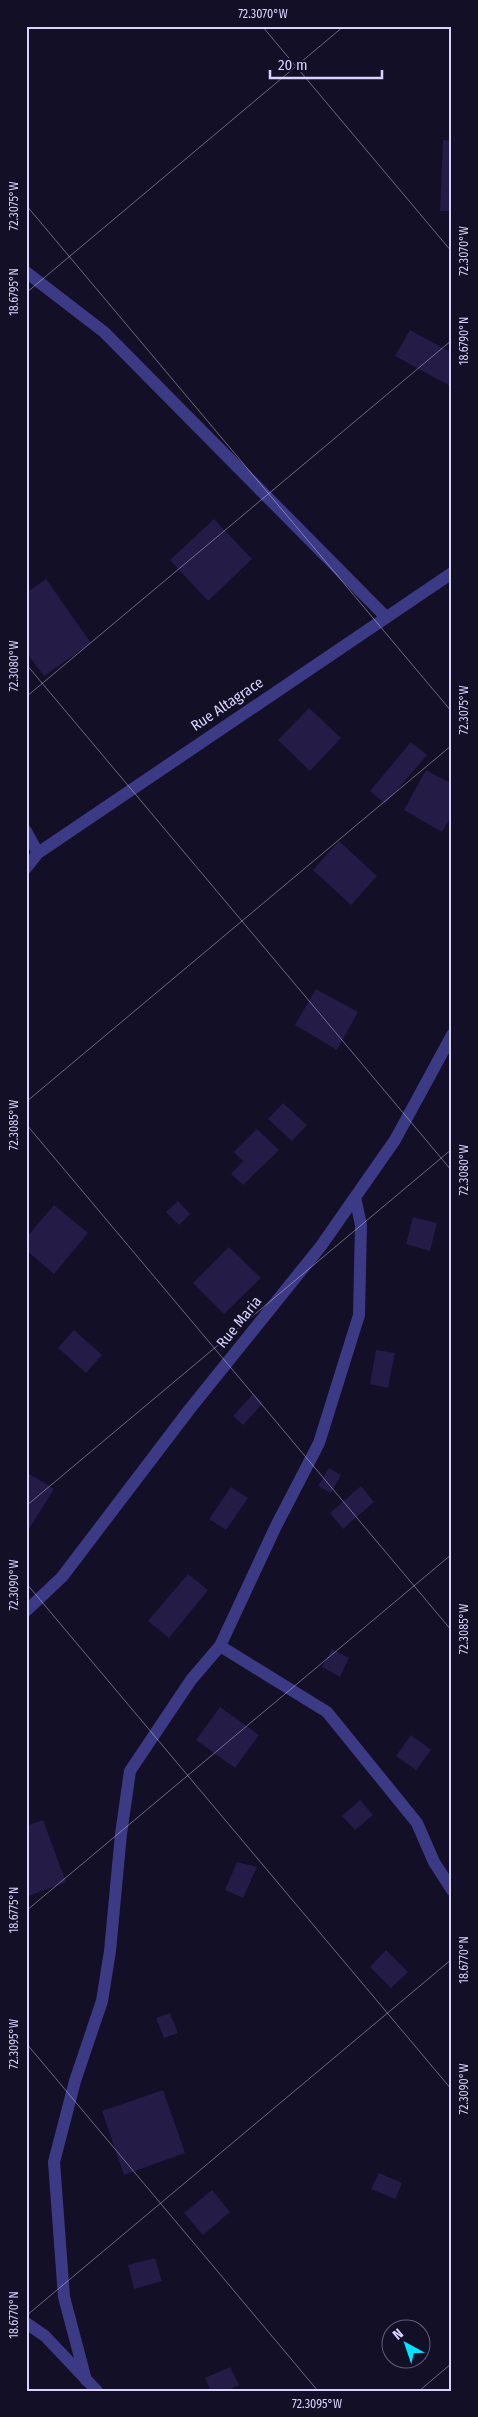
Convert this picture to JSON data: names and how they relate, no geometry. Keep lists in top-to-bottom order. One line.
{"streets":{"street":["Rue Altagrace","Rue Maria"]},"scale_bar":"20 m","north":"top left","coordinates":["72.3070°W","72.3075°W","18.6795°N","18.6790°N","72.3080°W","72.3085°W","72.3090°W","18.6775°N","18.6770°N","72.3095°W"]}
